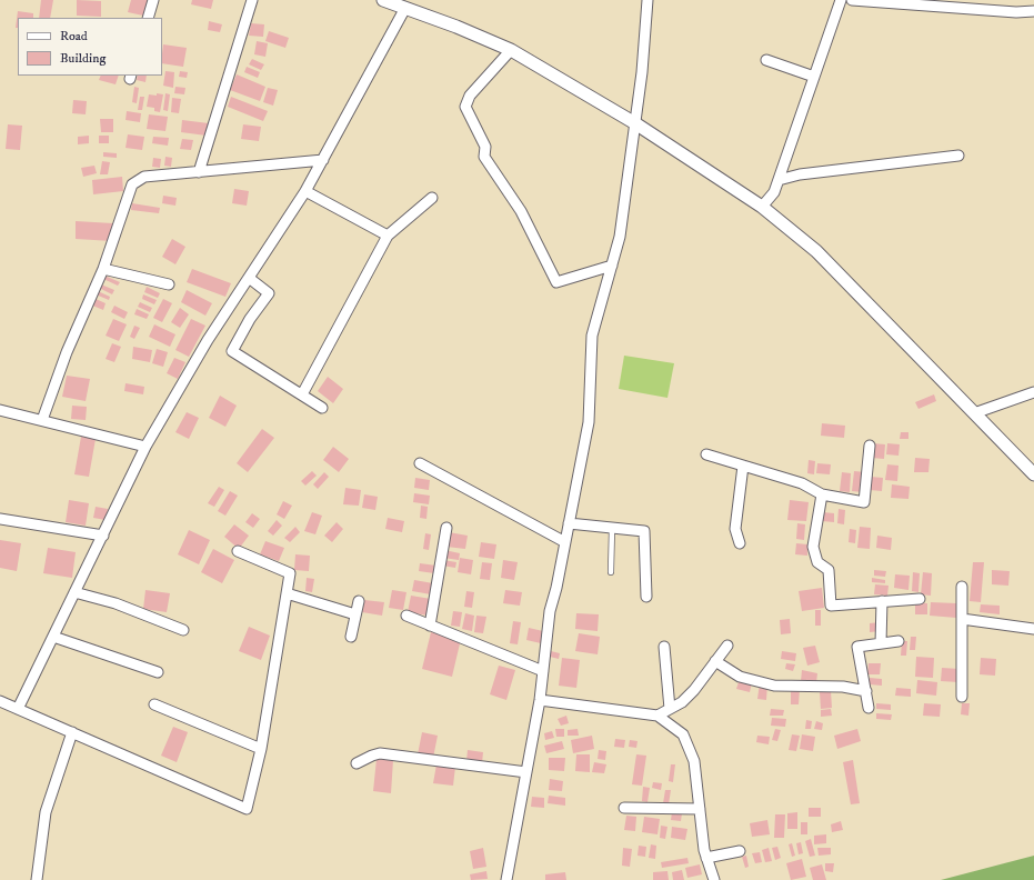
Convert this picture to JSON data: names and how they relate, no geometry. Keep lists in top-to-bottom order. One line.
{"legend":["Road","Building"]}
